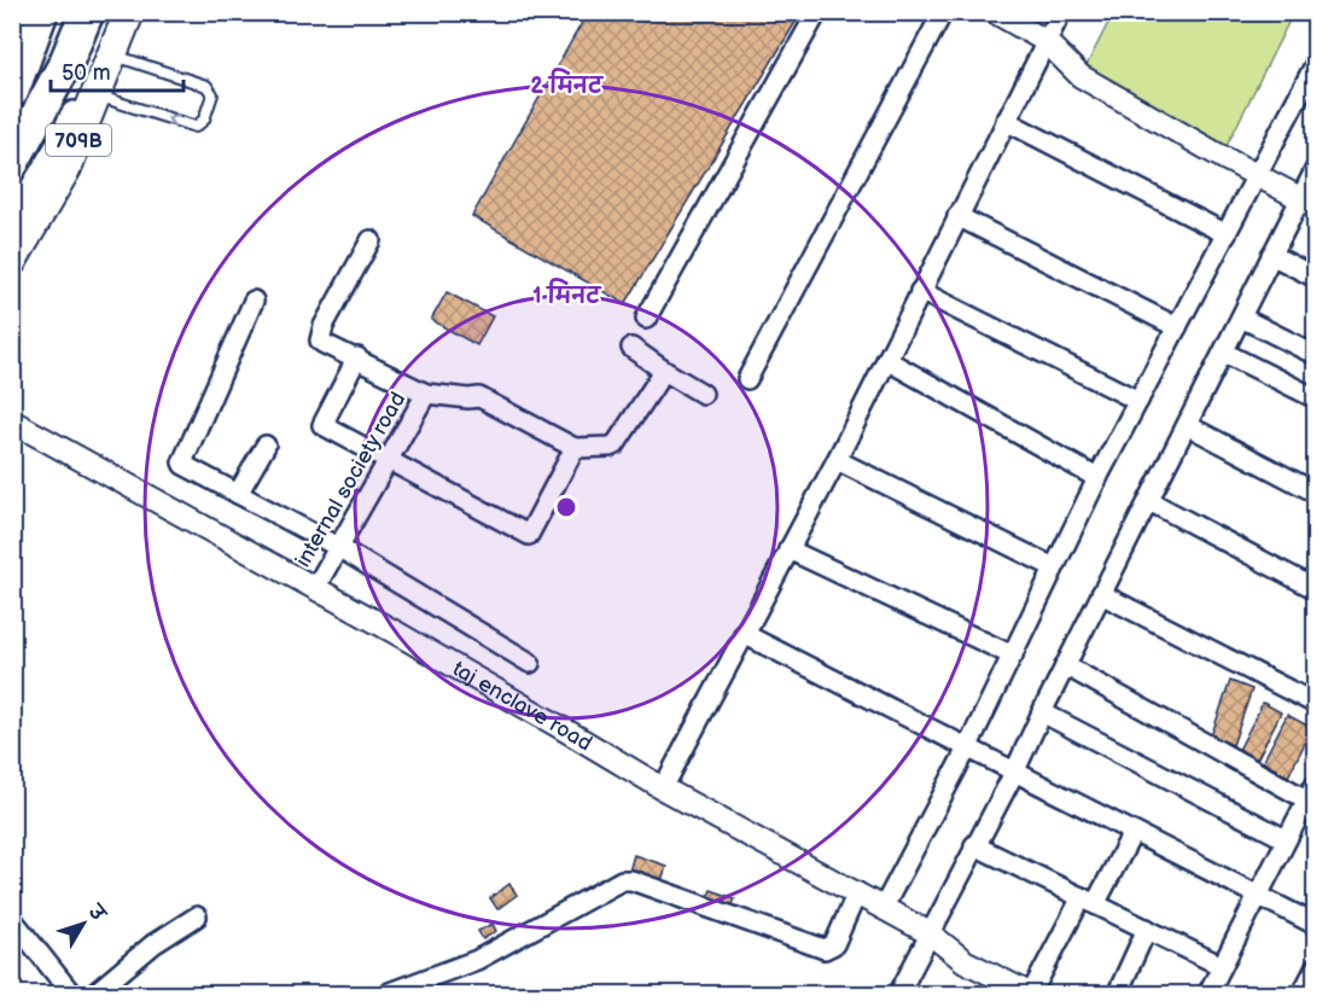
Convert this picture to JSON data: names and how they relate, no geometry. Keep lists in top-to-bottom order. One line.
{"streets":{"highway":["709B"],"street":["internal society road","taj enclave road"]},"crossings":[["internal society road","taj enclave road"]],"scale_bar":"50 m","north":"top right","rings":["2 मिनट","1 मिनट"]}
